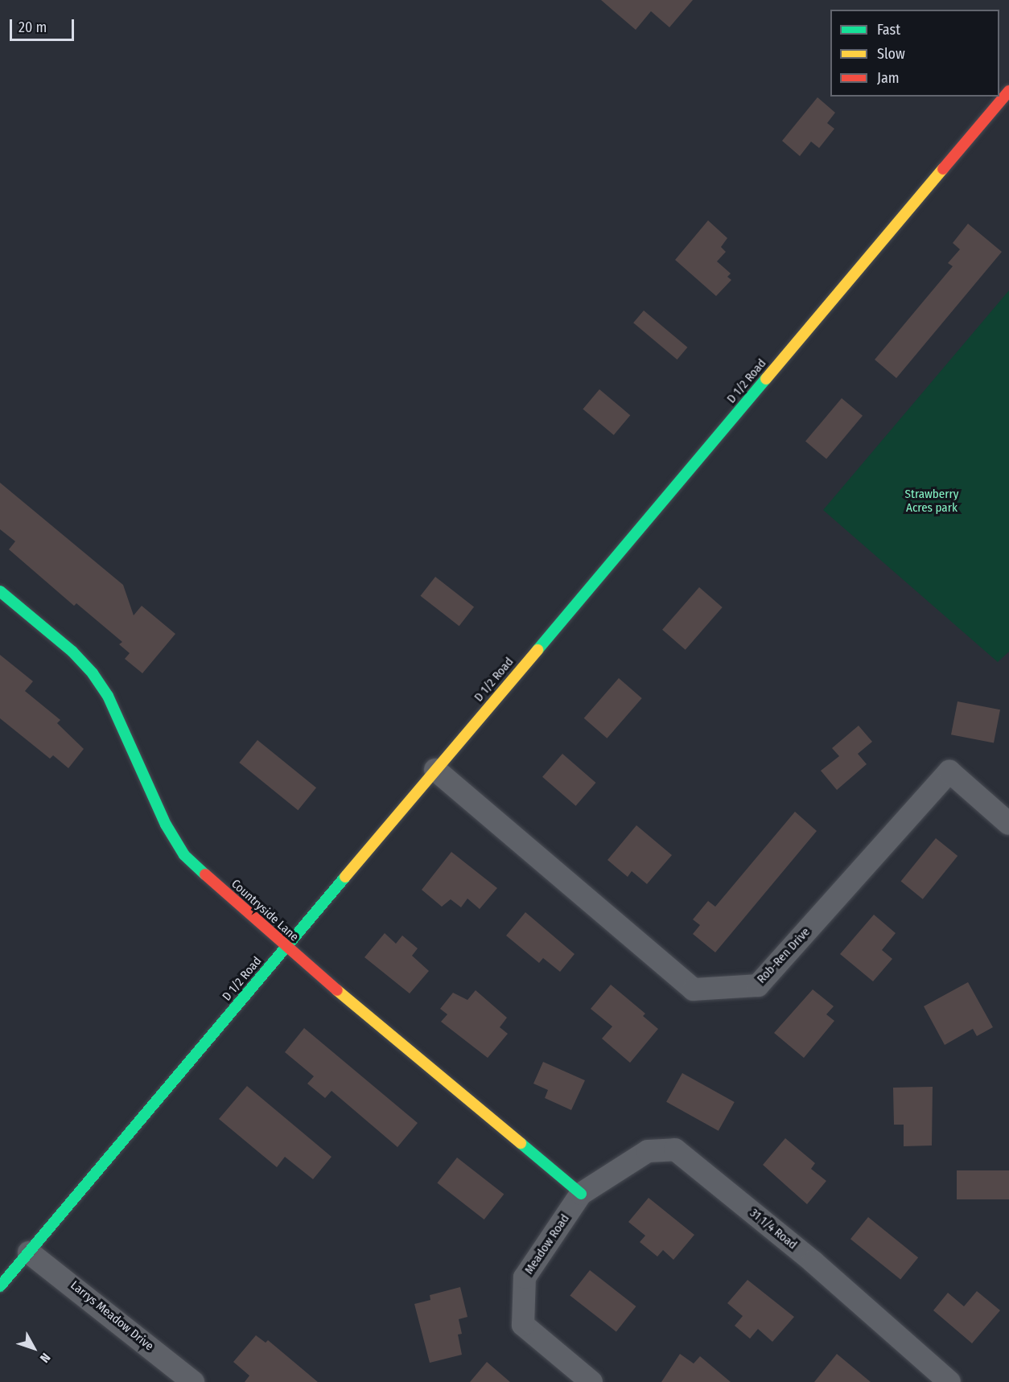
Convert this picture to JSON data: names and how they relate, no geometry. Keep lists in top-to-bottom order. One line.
{"streets":{"main road":["D 1/2 Road","Countryside Lane"],"street":["Rob-Ren Drive","31 1/4 Road","Meadow Road","Larrys Meadow Drive"]},"crossings":[["D 1/2 Road","Countryside Lane"],["D 1/2 Road","Rob-Ren Drive"],["D 1/2 Road","Larrys Meadow Drive"],["Countryside Lane","31 1/4 Road"],["Countryside Lane","Meadow Road"],["31 1/4 Road","Meadow Road"]],"parks":["Strawberry Acres park"],"legend":["Fast","Slow","Jam"],"scale_bar":"20 m","north":"bottom right"}
